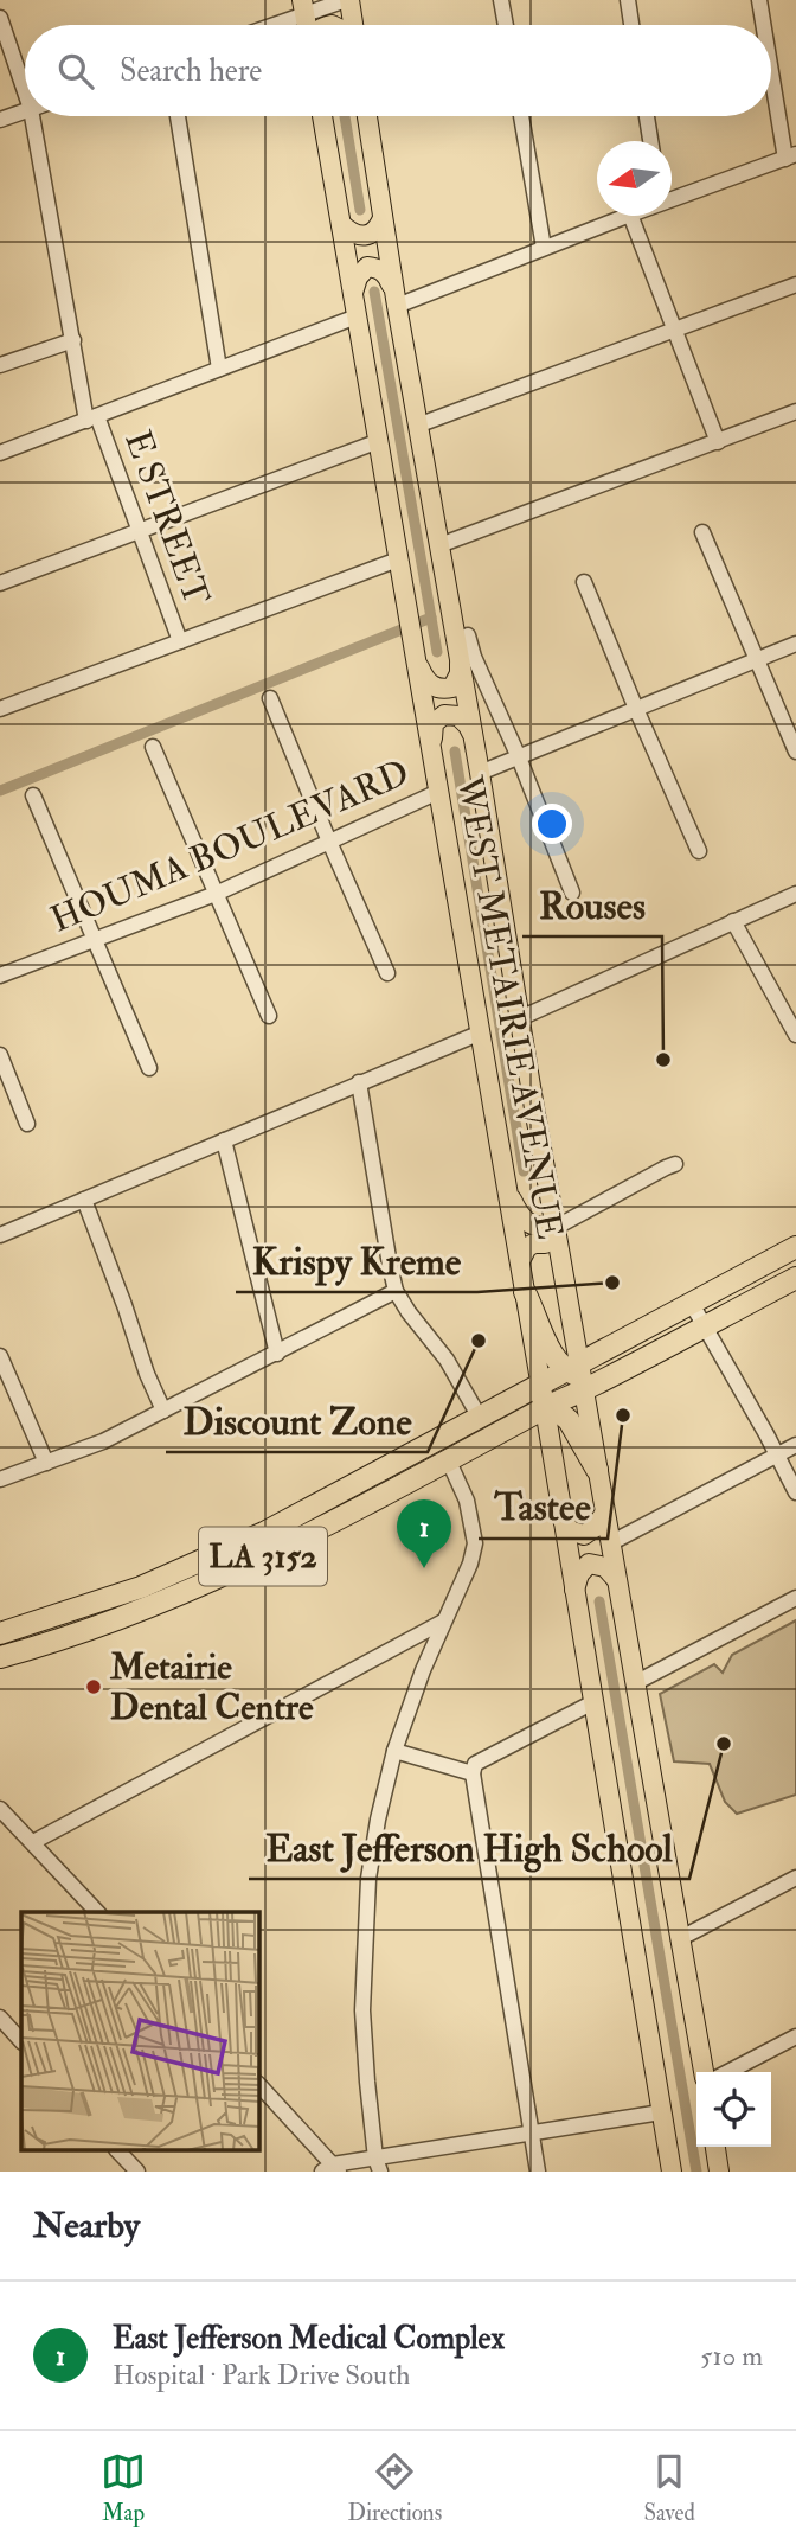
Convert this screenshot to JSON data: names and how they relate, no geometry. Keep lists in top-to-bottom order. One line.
{"streets":{"highway":["LA 3152"],"main road":["WEST METAIRIE AVENUE"],"street":["E STREET","HOUMA BOULEVARD"]},"crossings":[["HOUMA BOULEVARD","WEST METAIRIE AVENUE"],["WEST METAIRIE AVENUE","LA 3152"]],"places":["Rouses","Krispy Kreme","Discount Zone","Tastee","Metairie Dental Centre","East Jefferson High School"],"north":"left","page":{"search":"Search here","pins":"1","heading":"Nearby","list":[{"mark":"1","name":"East Jefferson Medical Complex","note":"Hospital · Park Drive South","value":"510 m"}],"nav":["Map","Directions","Saved"]}}
